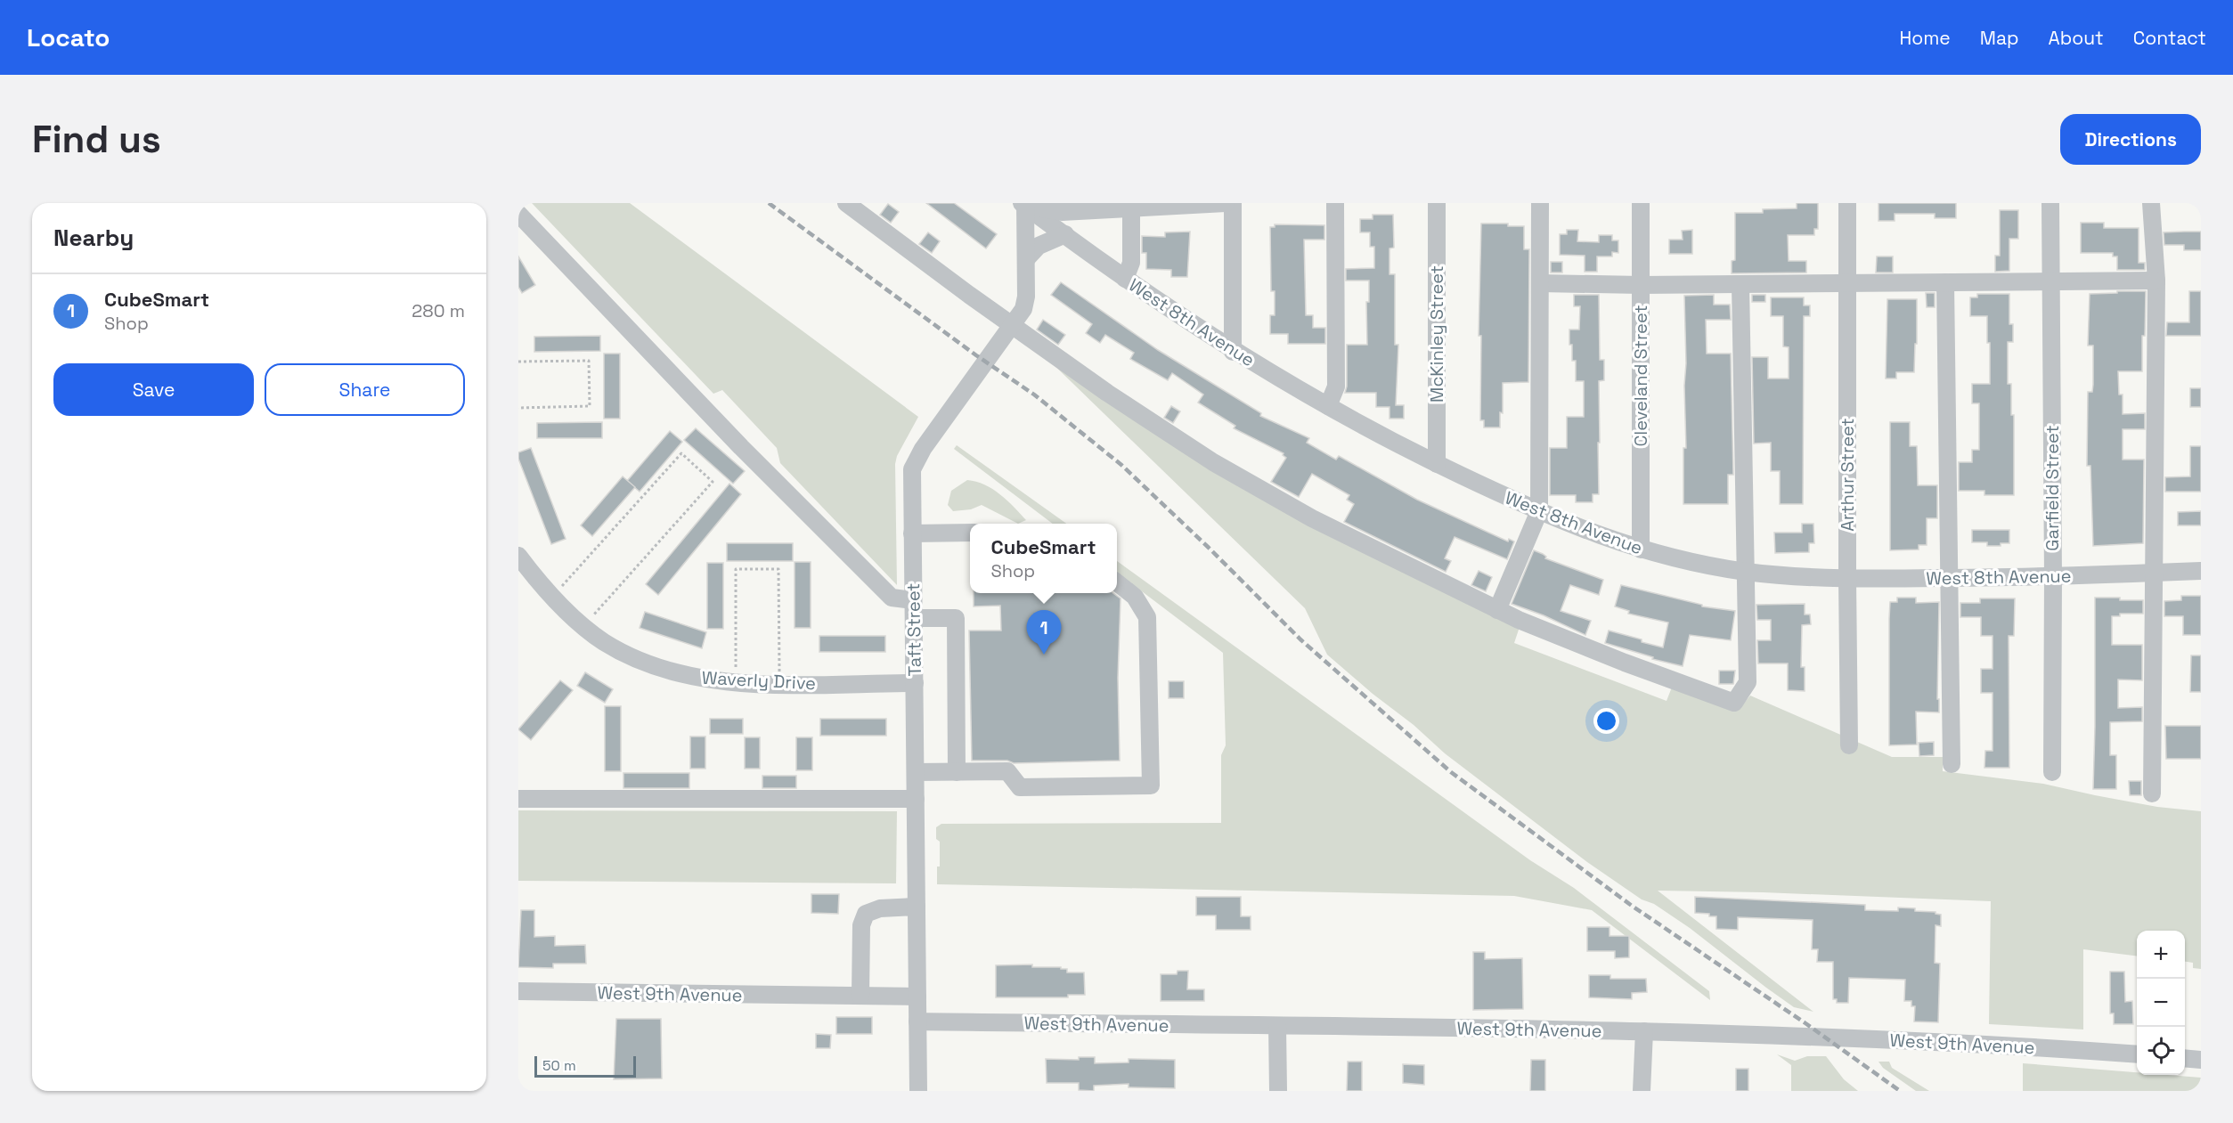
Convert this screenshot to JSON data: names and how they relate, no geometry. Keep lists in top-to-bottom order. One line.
{"streets":{"street":["West 8th Avenue","McKinley Street","Cleveland Street","Arthur Street","Garfield Street","Taft Street","Waverly Drive","West 9th Avenue"]},"crossings":[["West 8th Avenue","McKinley Street"],["West 8th Avenue","Cleveland Street"],["West 8th Avenue","Arthur Street"],["West 8th Avenue","Garfield Street"],["West 8th Avenue","Taft Street"],["Taft Street","Waverly Drive"],["Taft Street","West 9th Avenue"]],"scale_bar":"50 m","page":{"header":"Locato","nav":["Home","Map","About","Contact"],"buttons":["Directions",["Save","Share"]],"title":"Find us","heading":"Nearby","list":[{"mark":"1","name":"CubeSmart","note":"Shop","value":"280 m"}],"popup":["CubeSmart","Shop"],"pins":"1","map_buttons":["+","−"],"scale":"50 m"}}
